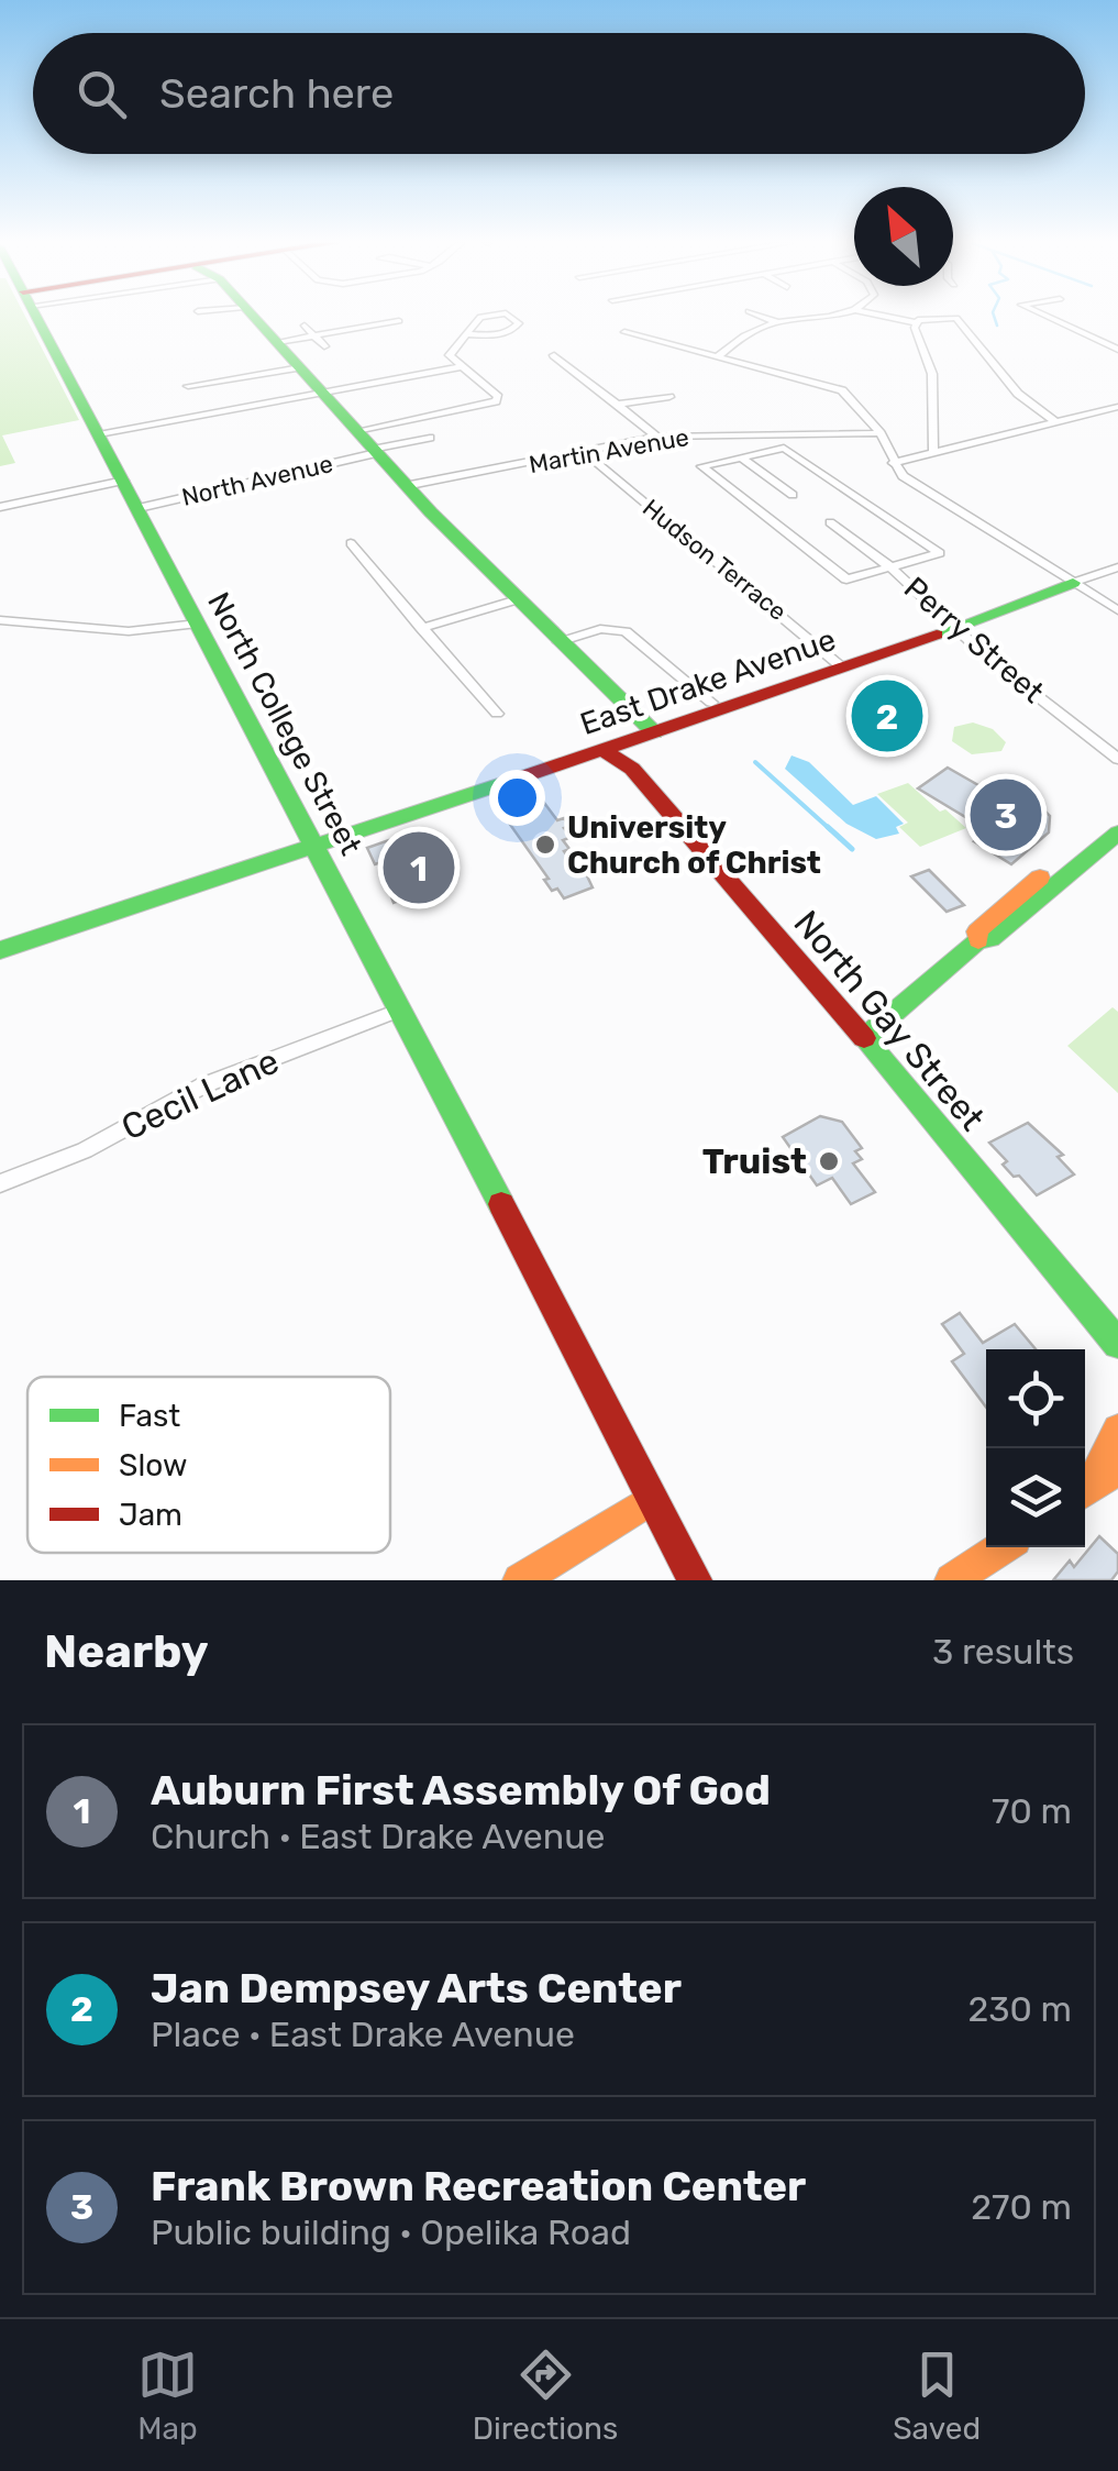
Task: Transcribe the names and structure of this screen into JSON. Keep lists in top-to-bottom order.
{
  "streets": {
    "street": [
      "Martin Avenue",
      "North Avenue",
      "Hudson Terrace",
      "Perry Street",
      "East Drake Avenue",
      "North College Street",
      "North Gay Street",
      "Cecil Lane"
    ]
  },
  "crossings": [
    ["Martin Avenue", "Hudson Terrace"],
    ["North Avenue", "North College Street"],
    ["Hudson Terrace", "East Drake Avenue"],
    ["Perry Street", "East Drake Avenue"],
    ["East Drake Avenue", "North College Street"],
    ["East Drake Avenue", "North Gay Street"],
    ["North College Street", "Cecil Lane"]
  ],
  "places": ["University Church of Christ", "Truist"],
  "legend": ["Fast", "Slow", "Jam"],
  "north": "top left",
  "page": {
    "search": "Search here",
    "pins": ["2", "3", "1"],
    "heading": ["Nearby", "3 results"],
    "list": [
      {
        "mark": "1",
        "name": "Auburn First Assembly Of God",
        "note": "Church · East Drake Avenue",
        "value": "70 m"
      },
      {
        "mark": "2",
        "name": "Jan Dempsey Arts Center",
        "note": "Place · East Drake Avenue",
        "value": "230 m"
      },
      {
        "mark": "3",
        "name": "Frank Brown Recreation Center",
        "note": "Public building · Opelika Road",
        "value": "270 m"
      }
    ],
    "nav": ["Map", "Directions", "Saved"]
  }
}
